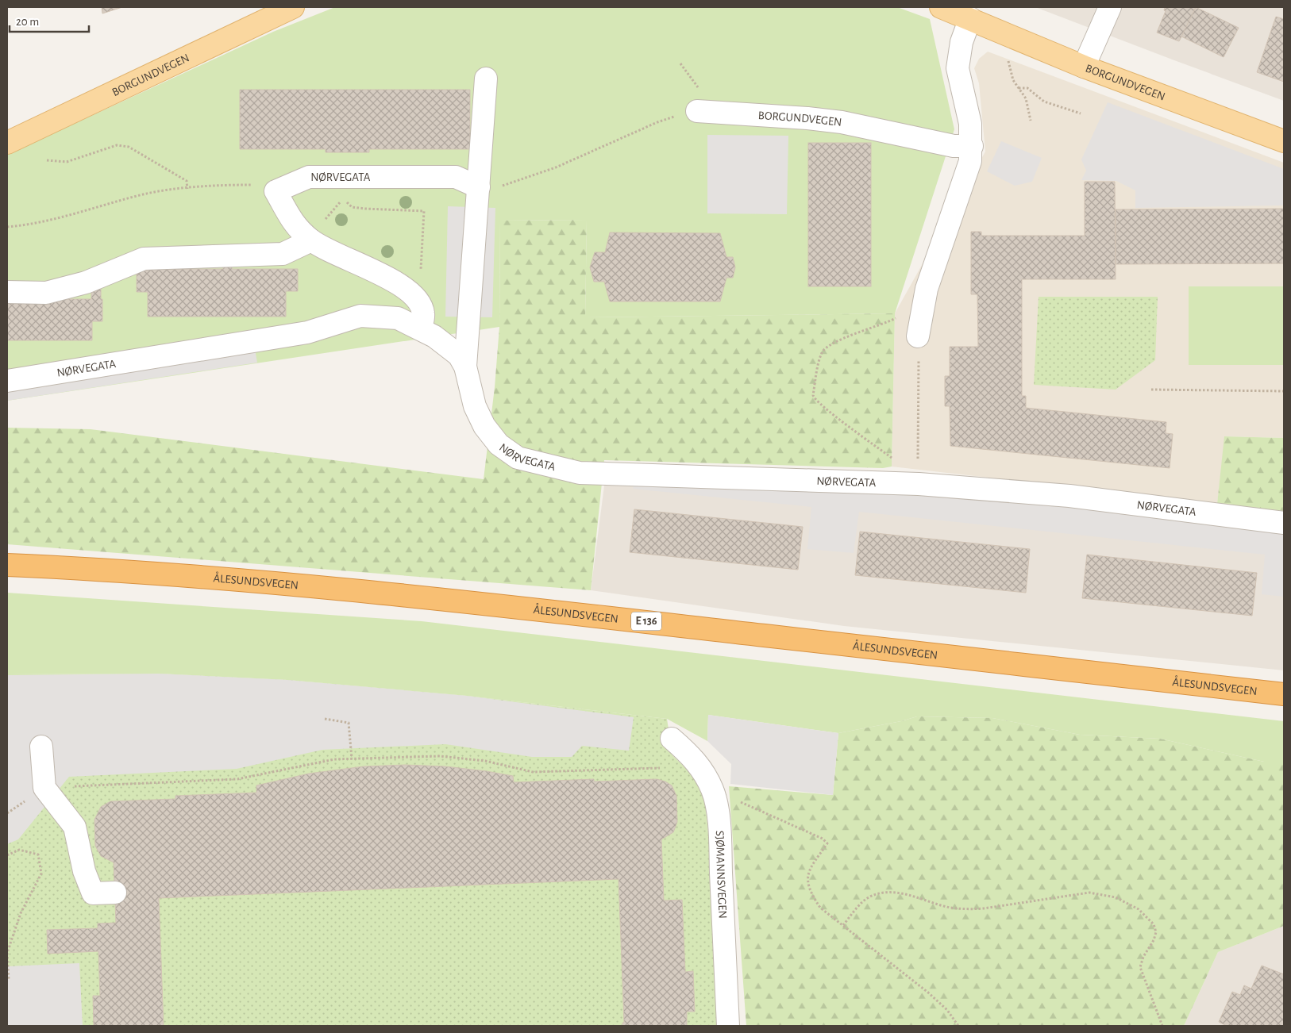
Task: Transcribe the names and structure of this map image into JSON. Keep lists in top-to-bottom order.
{
  "streets": {
    "highway": ["ÅLESUNDSVEGEN", "E 136"],
    "main road": ["BORGUNDVEGEN"],
    "street": ["NØRVEGATA", "SJØMANNSVEGEN"]
  },
  "scale_bar": "20 m"
}
